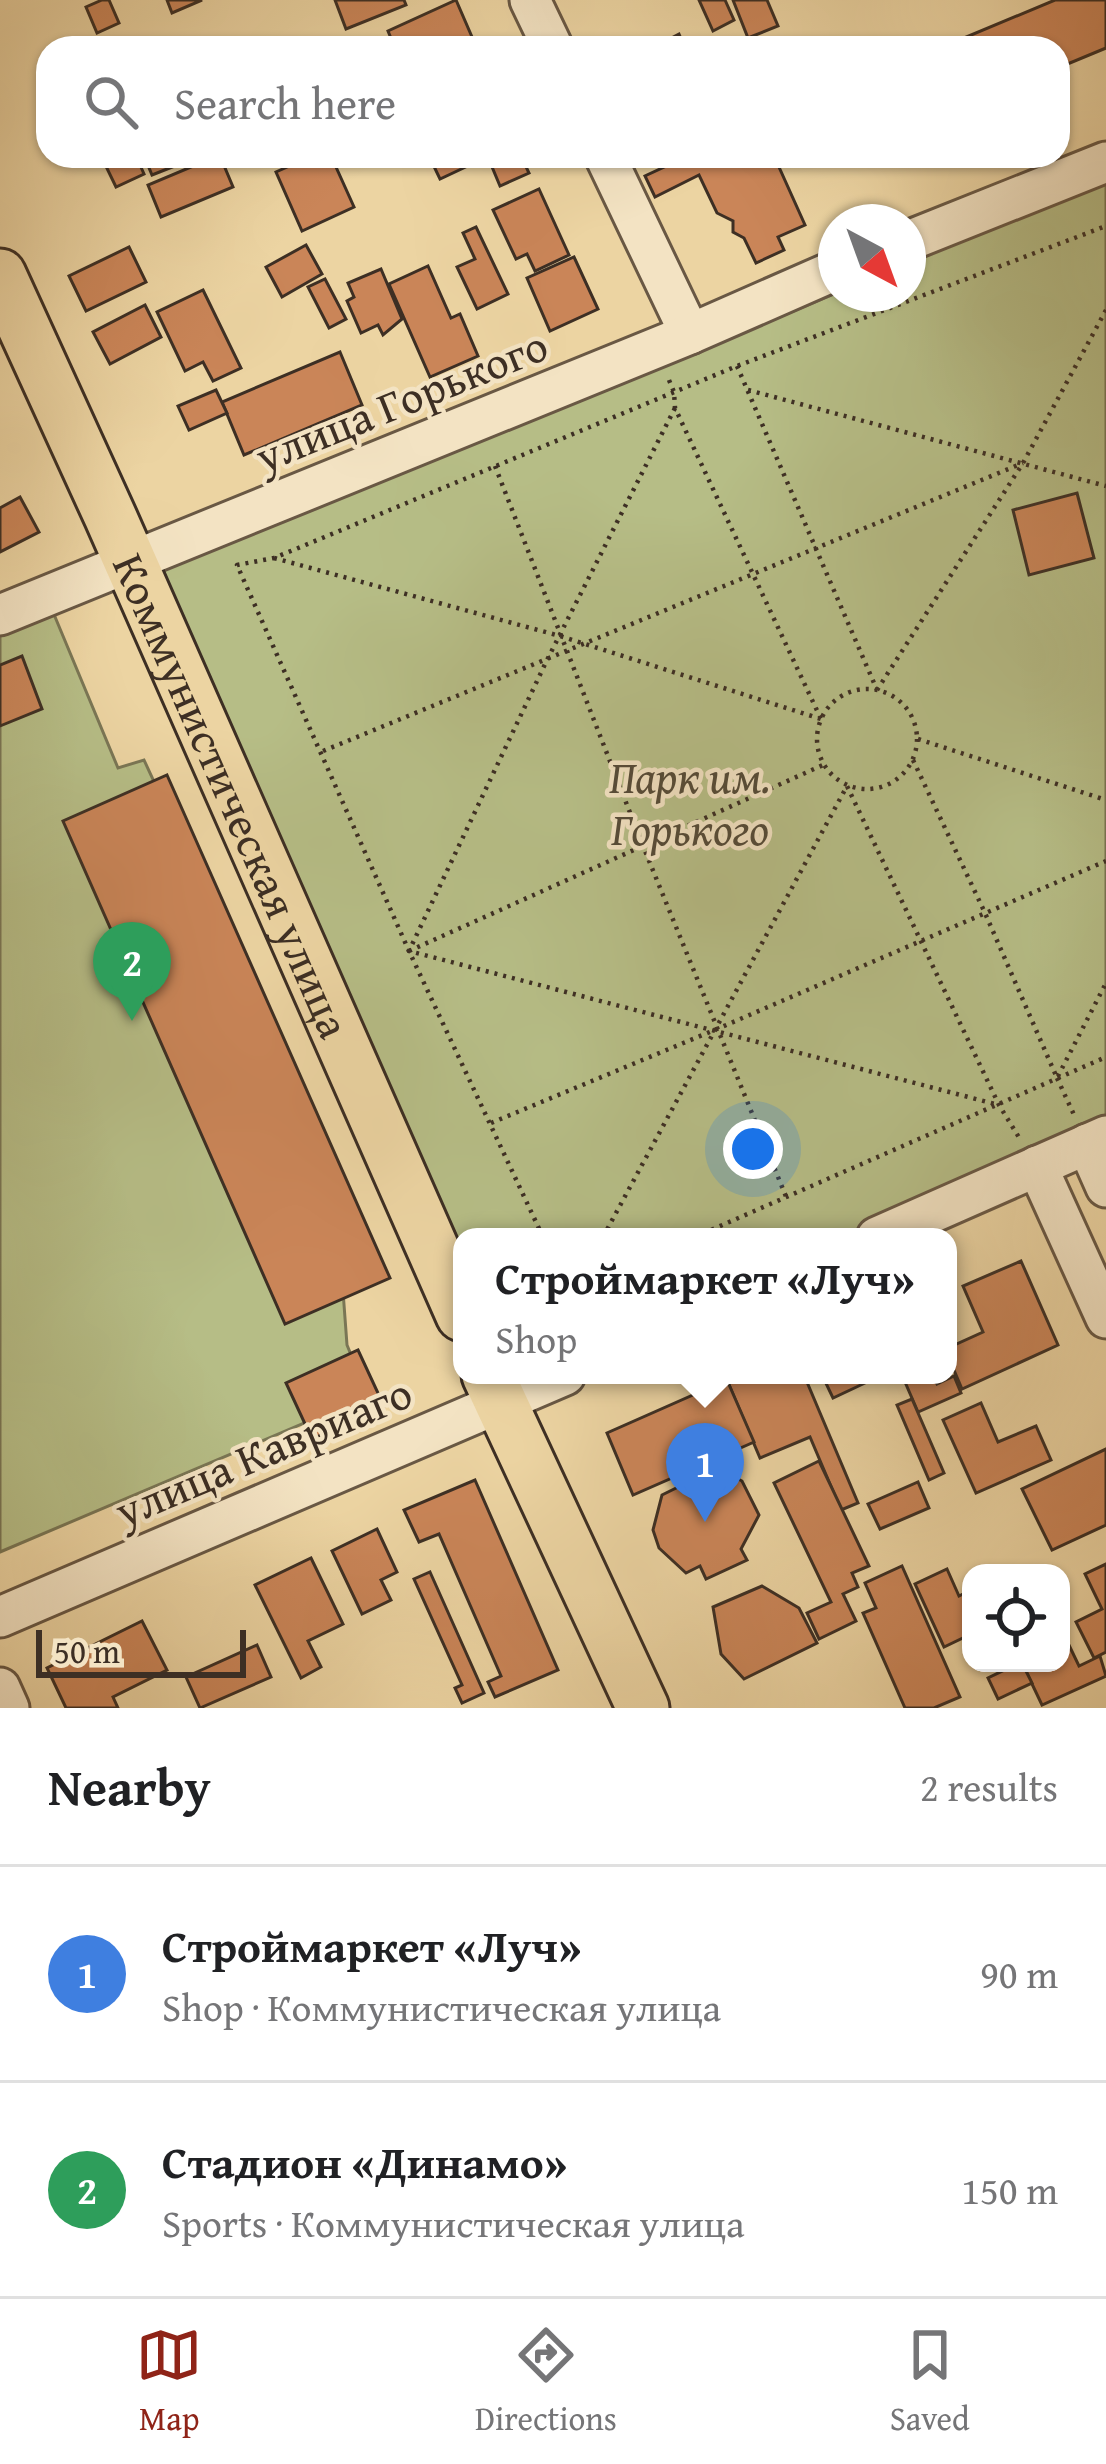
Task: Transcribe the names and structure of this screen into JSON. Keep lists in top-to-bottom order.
{
  "streets": {
    "main road": ["Коммунистическая улица"],
    "street": ["улица Горького", "улица Кавриаго"]
  },
  "crossings": [
    ["улица Горького", "Коммунистическая улица"]
  ],
  "parks": ["Парк им. Горького"],
  "scale_bar": "50 m",
  "north": "bottom right",
  "page": {
    "search": "Search here",
    "pins": ["2", "1"],
    "popup": ["Строймаркет «Луч»", "Shop"],
    "scale": "50 m",
    "heading": ["Nearby", "2 results"],
    "list": [
      {
        "mark": "1",
        "name": "Строймаркет «Луч»",
        "note": "Shop · Коммунистическая улица",
        "value": "90 m"
      },
      {
        "mark": "2",
        "name": "Стадион «Динамо»",
        "note": "Sports · Коммунистическая улица",
        "value": "150 m"
      }
    ],
    "nav": ["Map", "Directions", "Saved"]
  }
}
